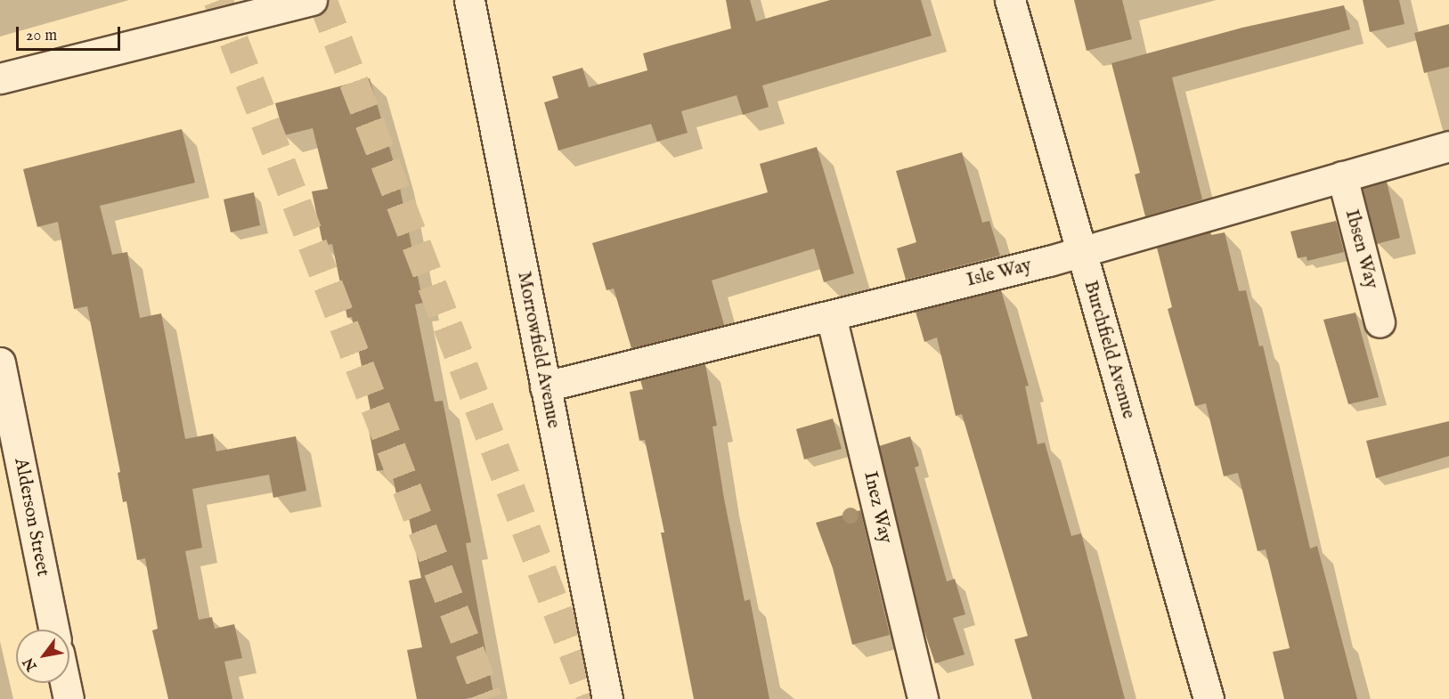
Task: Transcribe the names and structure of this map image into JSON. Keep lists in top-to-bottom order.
{
  "streets": {
    "street": [
      "Ibsen Way",
      "Isle Way",
      "Morrowfield Avenue",
      "Burchfield Avenue",
      "Inez Way",
      "Alderson Street"
    ]
  },
  "crossings": [
    ["Ibsen Way", "Isle Way"],
    ["Isle Way", "Morrowfield Avenue"],
    ["Isle Way", "Burchfield Avenue"],
    ["Isle Way", "Inez Way"]
  ],
  "scale_bar": "20 m",
  "north": "bottom left"
}
